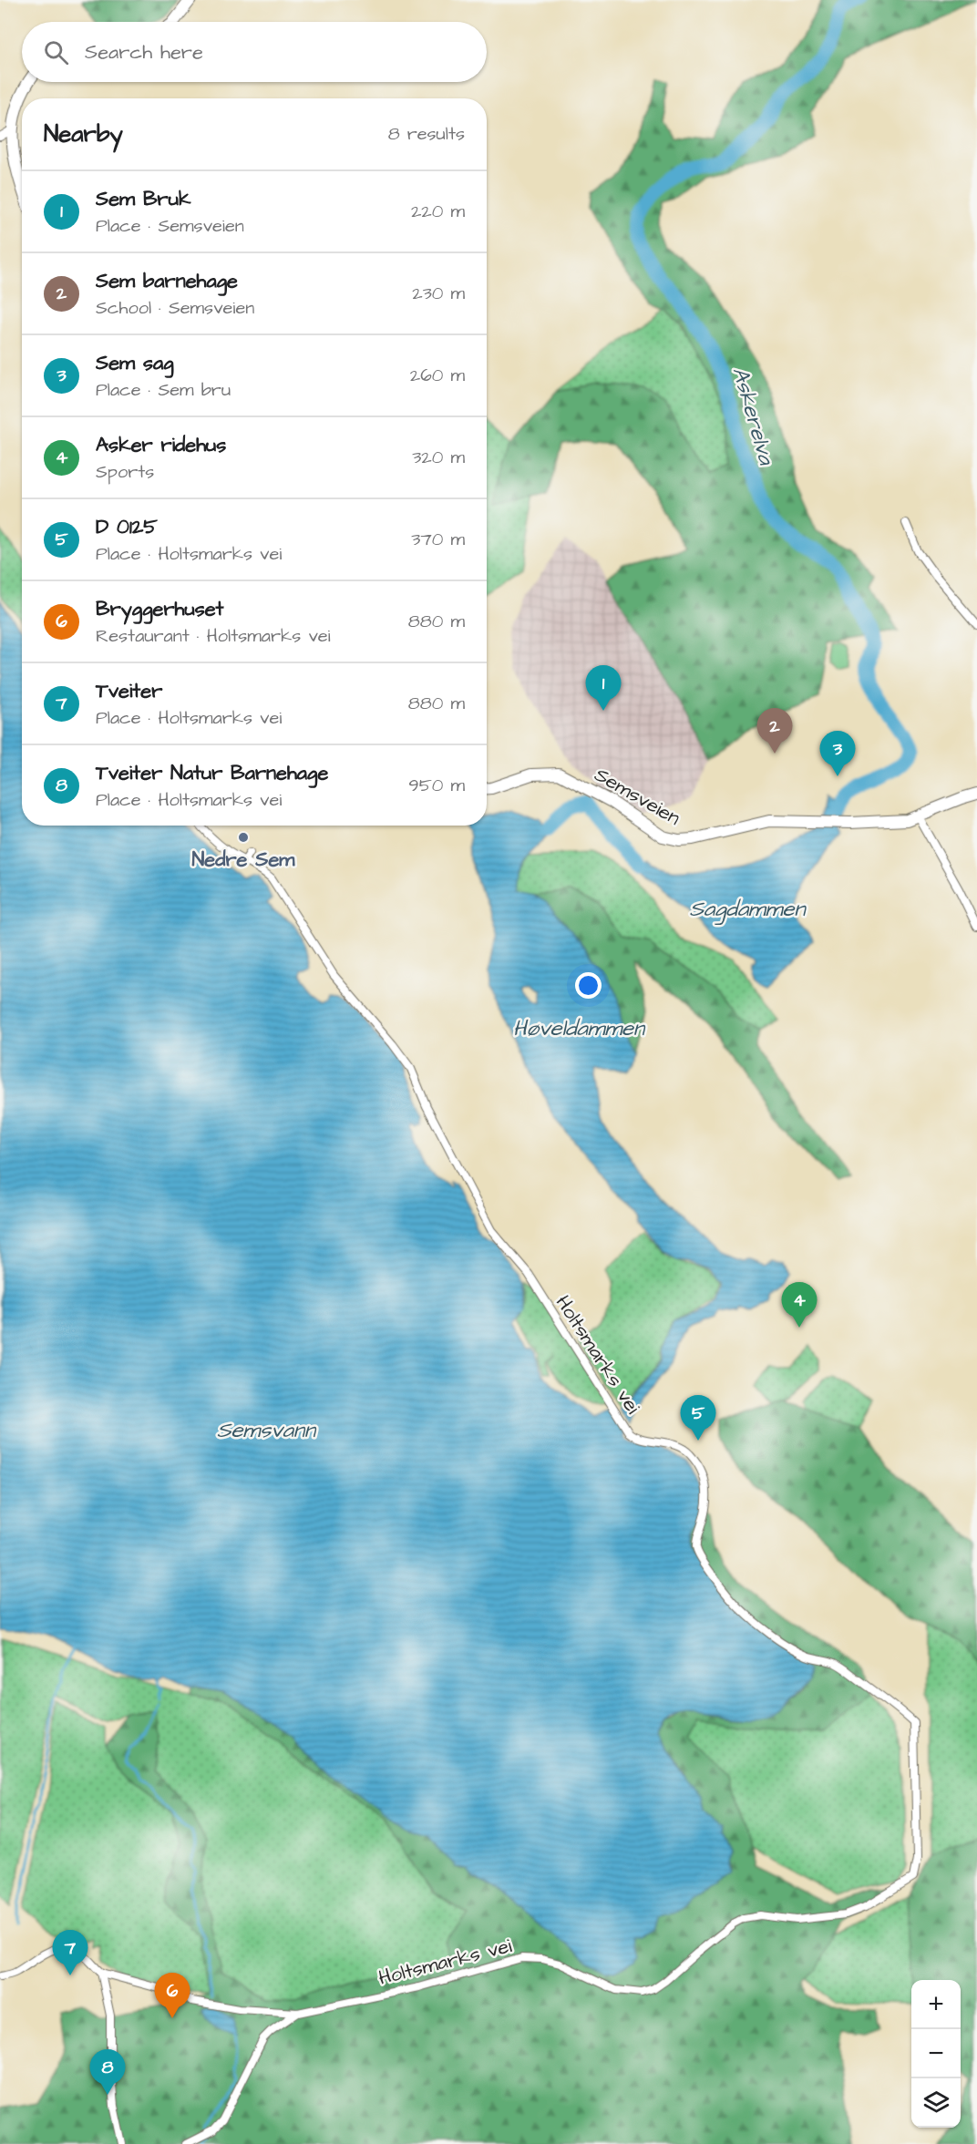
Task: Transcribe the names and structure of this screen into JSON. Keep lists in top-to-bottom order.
{
  "streets": {
    "main road": ["Semsveien"],
    "street": ["Holtsmarks vei"]
  },
  "water": [
    "Askerelva",
    "Sagdammen",
    "Høveldammen",
    "Semsvann"
  ],
  "places": ["Nedre Sem"],
  "page": {
    "search": "Search here",
    "heading": ["Nearby", "8 results"],
    "list": [
      {
        "mark": "1",
        "name": "Sem Bruk",
        "note": "Place · Semsveien",
        "value": "220 m"
      },
      {
        "mark": "2",
        "name": "Sem barnehage",
        "note": "School · Semsveien",
        "value": "230 m"
      },
      {
        "mark": "3",
        "name": "Sem sag",
        "note": "Place · Sem bru",
        "value": "260 m"
      },
      {
        "mark": "4",
        "name": "Asker ridehus",
        "note": "Sports",
        "value": "320 m"
      },
      {
        "mark": "5",
        "name": "D 0125",
        "note": "Place · Holtsmarks vei",
        "value": "370 m"
      },
      {
        "mark": "6",
        "name": "Bryggerhuset",
        "note": "Restaurant · Holtsmarks vei",
        "value": "880 m"
      },
      {
        "mark": "7",
        "name": "Tveiter",
        "note": "Place · Holtsmarks vei",
        "value": "880 m"
      },
      {
        "mark": "8",
        "name": "Tveiter Natur Barnehage",
        "note": "Place · Holtsmarks vei",
        "value": "950 m"
      }
    ],
    "pins": [
      "1",
      "2",
      "3",
      "4",
      "5",
      "7",
      "6",
      "8"
    ],
    "map_buttons": ["+", "−"]
  }
}
